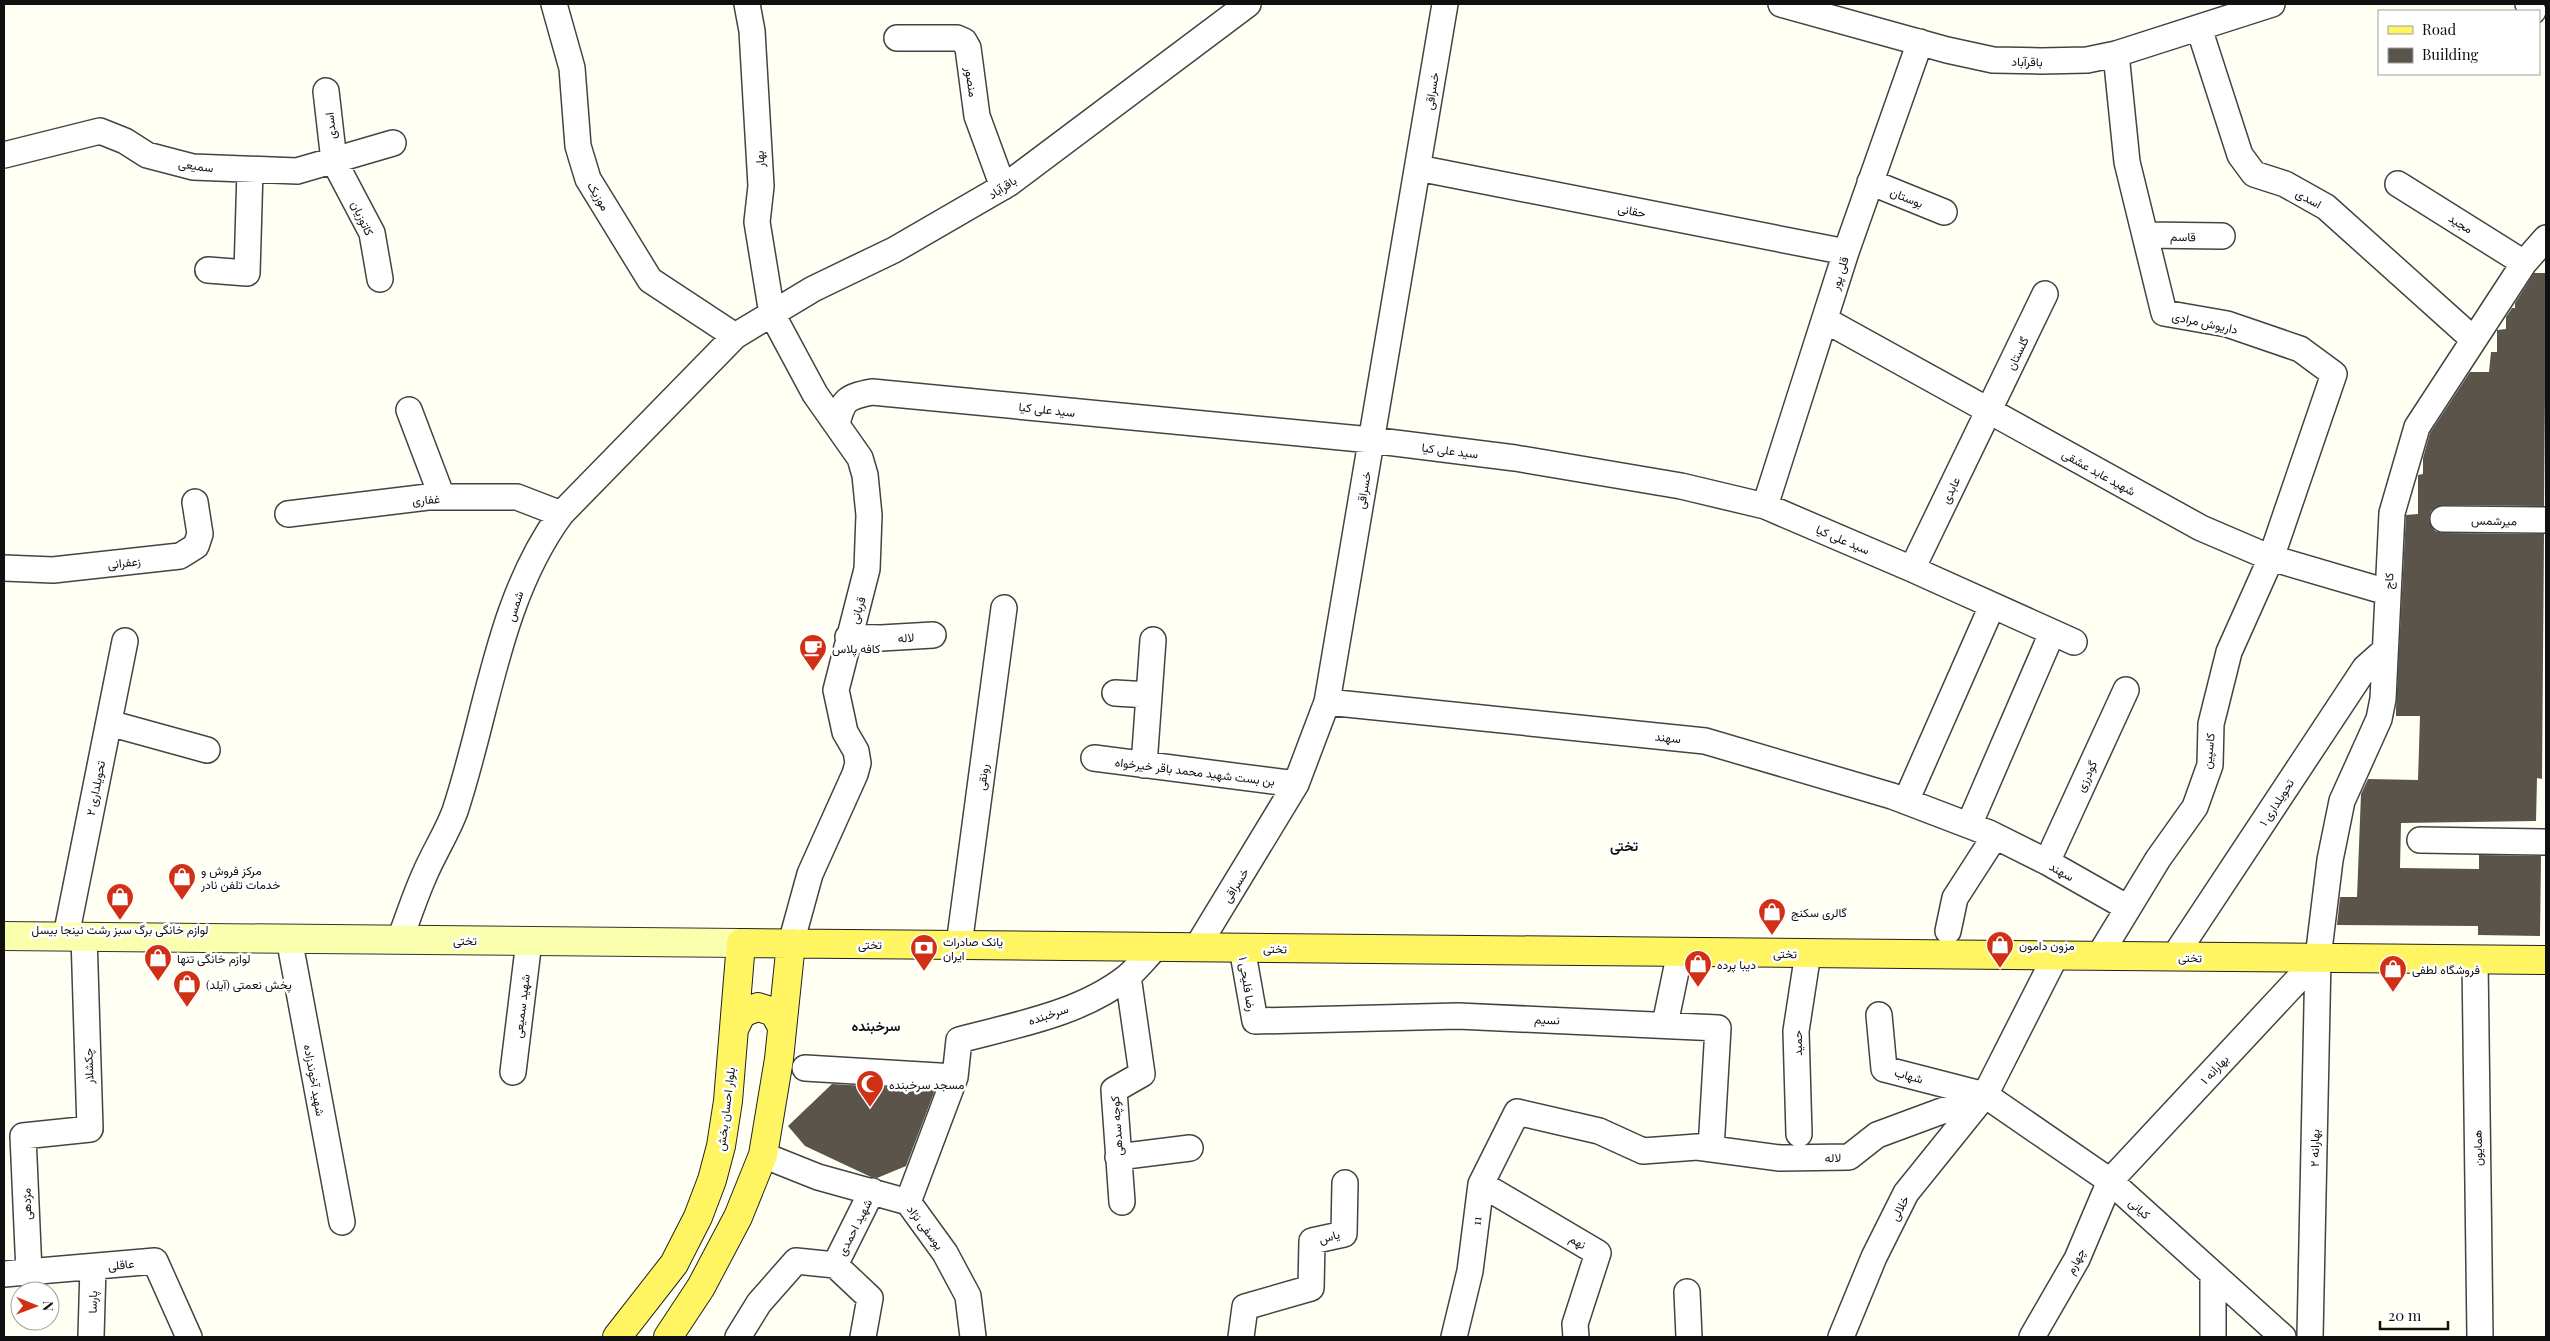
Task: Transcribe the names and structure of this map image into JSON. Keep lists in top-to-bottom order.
{
  "streets": {
    "main road": ["تختی", "بلوار احسان بخش"],
    "street": [
      "باقرآباد",
      "منصور",
      "خسراقی",
      "اسدی",
      "بهار",
      "سمیعی",
      "موزیک",
      "بوستان",
      "حقانی",
      "کاتوزیان",
      "مجید",
      "قاسم",
      "قلی پور",
      "داریوش مرادی",
      "گلستان",
      "سید علی کیا",
      "شهید عابد عشقی",
      "عابدی",
      "غفاری",
      "میرشمس",
      "زعفرانی",
      "کاج",
      "شمس",
      "قربانی",
      "لاله",
      "سهند",
      "کاسپین",
      "بن بست شهید محمد باقر خیرخواه",
      "گودرزی",
      "رونقی",
      "تحویلداری ۲",
      "تحویلداری ۱",
      "رضا فلیحی ۱",
      "شهید سمیعی",
      "سرخبنده",
      "نسیم",
      "حمید",
      "چکشلار",
      "بهارانه ۱",
      "شهاب",
      "شهید آخوندزاده",
      "کوچه سدهی",
      "بهارانه ۲",
      "همایون",
      "مژدهی",
      "خلالی",
      "کیانی",
      "11",
      "شهید احمدی",
      "یوسفی نژاد",
      "یاس",
      "نهم",
      "چهارم",
      "عاقلی",
      "پارسا"
    ]
  },
  "crossings": [
    ["باقرآباد", "منصور"],
    ["باقرآباد", "اسدی"],
    ["باقرآباد", "بهار"],
    ["باقرآباد", "موزیک"],
    ["باقرآباد", "قلی پور"],
    ["باقرآباد", "داریوش مرادی"],
    ["باقرآباد", "شمس"],
    ["باقرآباد", "قربانی"],
    ["خسراقی", "حقانی"],
    ["خسراقی", "سید علی کیا"],
    ["خسراقی", "سهند"],
    ["خسراقی", "بن بست شهید محمد باقر خیرخواه"],
    ["خسراقی", "تختی"],
    ["اسدی", "سمیعی"],
    ["اسدی", "کاتوزیان"],
    ["اسدی", "کاج"],
    ["بهار", "قربانی"],
    ["سمیعی", "کاتوزیان"],
    ["موزیک", "شمس"],
    ["بوستان", "قلی پور"],
    ["حقانی", "قلی پور"],
    ["مجید", "کاج"],
    ["قاسم", "داریوش مرادی"],
    ["قلی پور", "سید علی کیا"],
    ["قلی پور", "شهید عابد عشقی"],
    ["داریوش مرادی", "شهید عابد عشقی"],
    ["داریوش مرادی", "کاسپین"],
    ["گلستان", "شهید عابد عشقی"],
    ["گلستان", "عابدی"],
    ["سید علی کیا", "عابدی"],
    ["سید علی کیا", "قربانی"],
    ["سید علی کیا", "سهند"],
    ["شهید عابد عشقی", "عابدی"],
    ["شهید عابد عشقی", "کاج"],
    ["شهید عابد عشقی", "کاسپین"],
    ["غفاری", "شمس"],
    ["کاج", "تحویلداری ۱"],
    ["کاج", "تختی"],
    ["کاج", "بهارانه ۱"],
    ["کاج", "بهارانه ۲"],
    ["شمس", "تختی"],
    ["قربانی", "لاله"],
    ["قربانی", "تختی"],
    ["لاله", "نسیم"],
    ["لاله", "شهاب"],
    ["لاله", "خلالی"],
    ["لاله", "کیانی"],
    ["لاله", "11"],
    ["سهند", "کاسپین"],
    ["سهند", "گودرزی"],
    ["کاسپین", "تختی"],
    ["رونقی", "تختی"],
    ["تحویلداری ۲", "تختی"],
    ["تحویلداری ۲", "چکشلار"],
    ["تحویلداری ۱", "تختی"],
    ["تختی", "رضا فلیحی ۱"],
    ["تختی", "شهید سمیعی"],
    ["تختی", "سرخبنده"],
    ["تختی", "حمید"],
    ["تختی", "چکشلار"],
    ["تختی", "بهارانه ۱"],
    ["تختی", "شهید آخوندزاده"],
    ["تختی", "بلوار احسان بخش"],
    ["تختی", "بهارانه ۲"],
    ["تختی", "همایون"],
    ["رضا فلیحی ۱", "نسیم"],
    ["سرخبنده", "کوچه سدهی"],
    ["سرخبنده", "یوسفی نژاد"],
    ["چکشلار", "مژدهی"],
    ["بهارانه ۱", "بهارانه ۲"],
    ["بهارانه ۱", "کیانی"],
    ["بهارانه ۱", "چهارم"],
    ["شهاب", "خلالی"],
    ["شهاب", "کیانی"],
    ["مژدهی", "عاقلی"],
    ["خلالی", "کیانی"],
    ["کیانی", "چهارم"],
    ["11", "نهم"],
    ["شهید احمدی", "یوسفی نژاد"],
    ["عاقلی", "پارسا"]
  ],
  "districts": ["تختی", "سرخبنده"],
  "places": {
    "cafe": ["کافه پلاس"],
    "shop": [
      "مرکز فروش و خدمات تلفن نادر",
      "لوازم خانگی برگ سبز رشت نینجا بیسل",
      "گالری سکنج",
      "مزون دامون",
      "لوازم خانگی تنها",
      "دیبا پرده",
      "فروشگاه لطفی",
      "پخش نعمتی (آیلد)"
    ],
    "bank": ["یانک صادرات ایران"],
    "mosque": ["مسجد سرخبنده"]
  },
  "legend": ["Road", "Building"],
  "scale_bar": "20 m",
  "north": "right"
}
